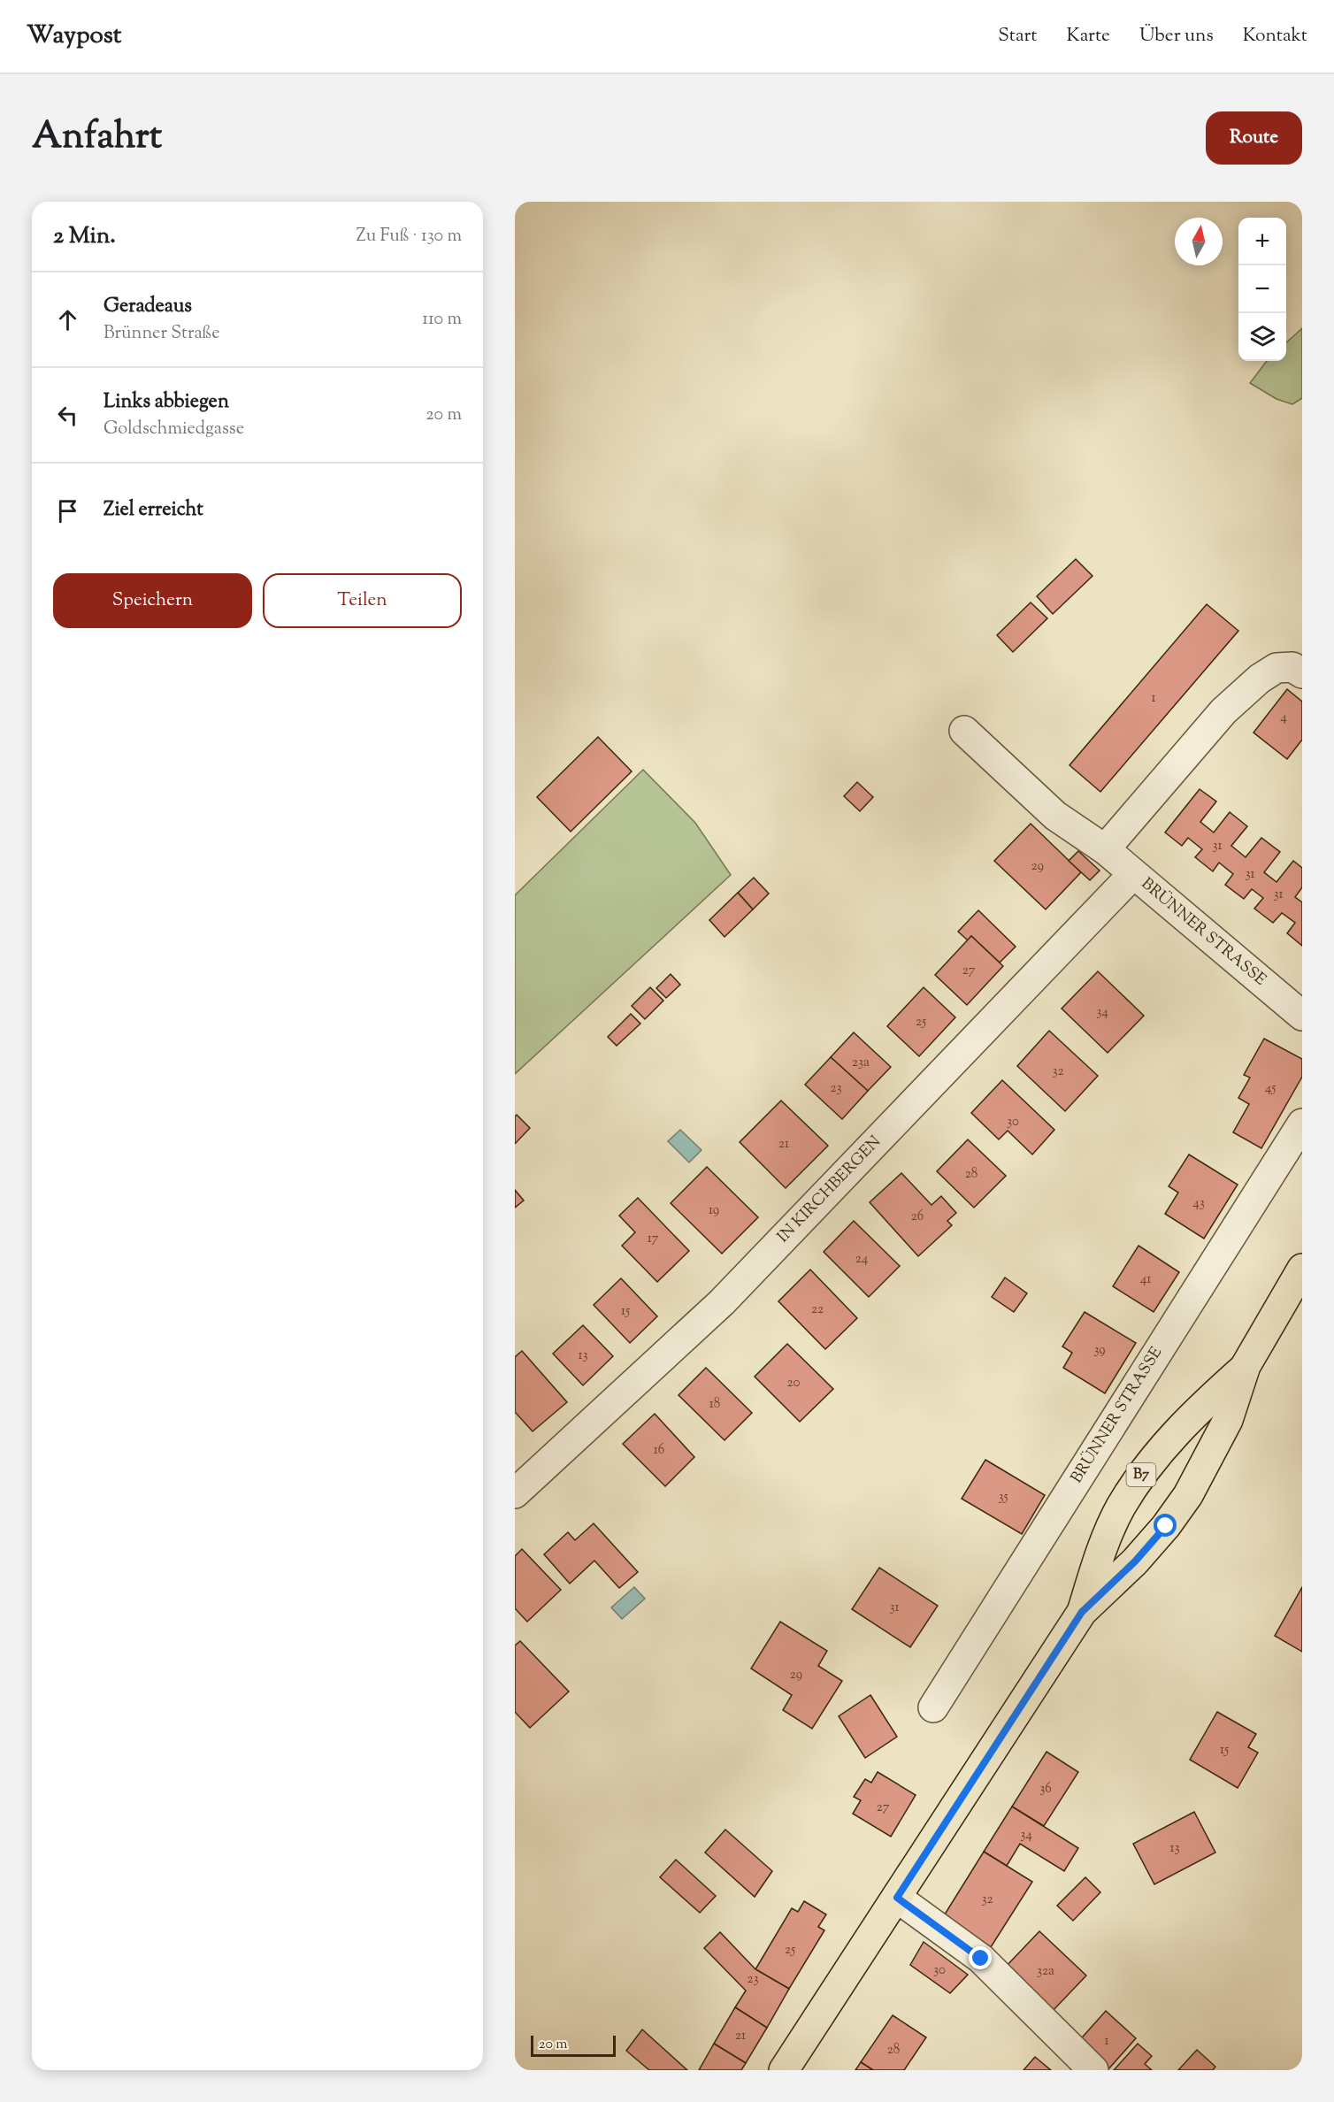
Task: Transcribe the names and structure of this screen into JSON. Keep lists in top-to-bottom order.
{
  "streets": {
    "main road": ["B7"],
    "street": ["BRÜNNER STRASSE", "IN KIRCHBERGEN"]
  },
  "crossings": [
    ["BRÜNNER STRASSE", "IN KIRCHBERGEN"]
  ],
  "house_numbers": [
    "1",
    "4",
    "31",
    "29",
    "31",
    "31",
    "27",
    "34",
    "25",
    "23a",
    "32",
    "23",
    "45",
    "30",
    "21",
    "28",
    "43",
    "19",
    "26",
    "17",
    "24",
    "41",
    "22",
    "15",
    "39",
    "13",
    "20",
    "18",
    "16",
    "35",
    "31",
    "29",
    "15",
    "36",
    "27",
    "34",
    "13",
    "32",
    "25",
    "30",
    "32a",
    "23",
    "21",
    "1",
    "28"
  ],
  "scale_bar": "20 m",
  "north": "top",
  "page": {
    "header": "Waypost",
    "nav": [
      "Start",
      "Karte",
      "Über uns",
      "Kontakt"
    ],
    "title": "Anfahrt",
    "buttons": [
      "Route",
      ["Speichern", "Teilen"]
    ],
    "heading": ["2 Min.", "Zu Fuß · 130 m"],
    "map_buttons": ["+", "−"],
    "list": [
      ["Geradeaus", "Brünner Straße", "110 m"],
      ["Links abbiegen", "Goldschmiedgasse", "20 m"],
      "Ziel erreicht"
    ],
    "scale": "20 m"
  }
}
